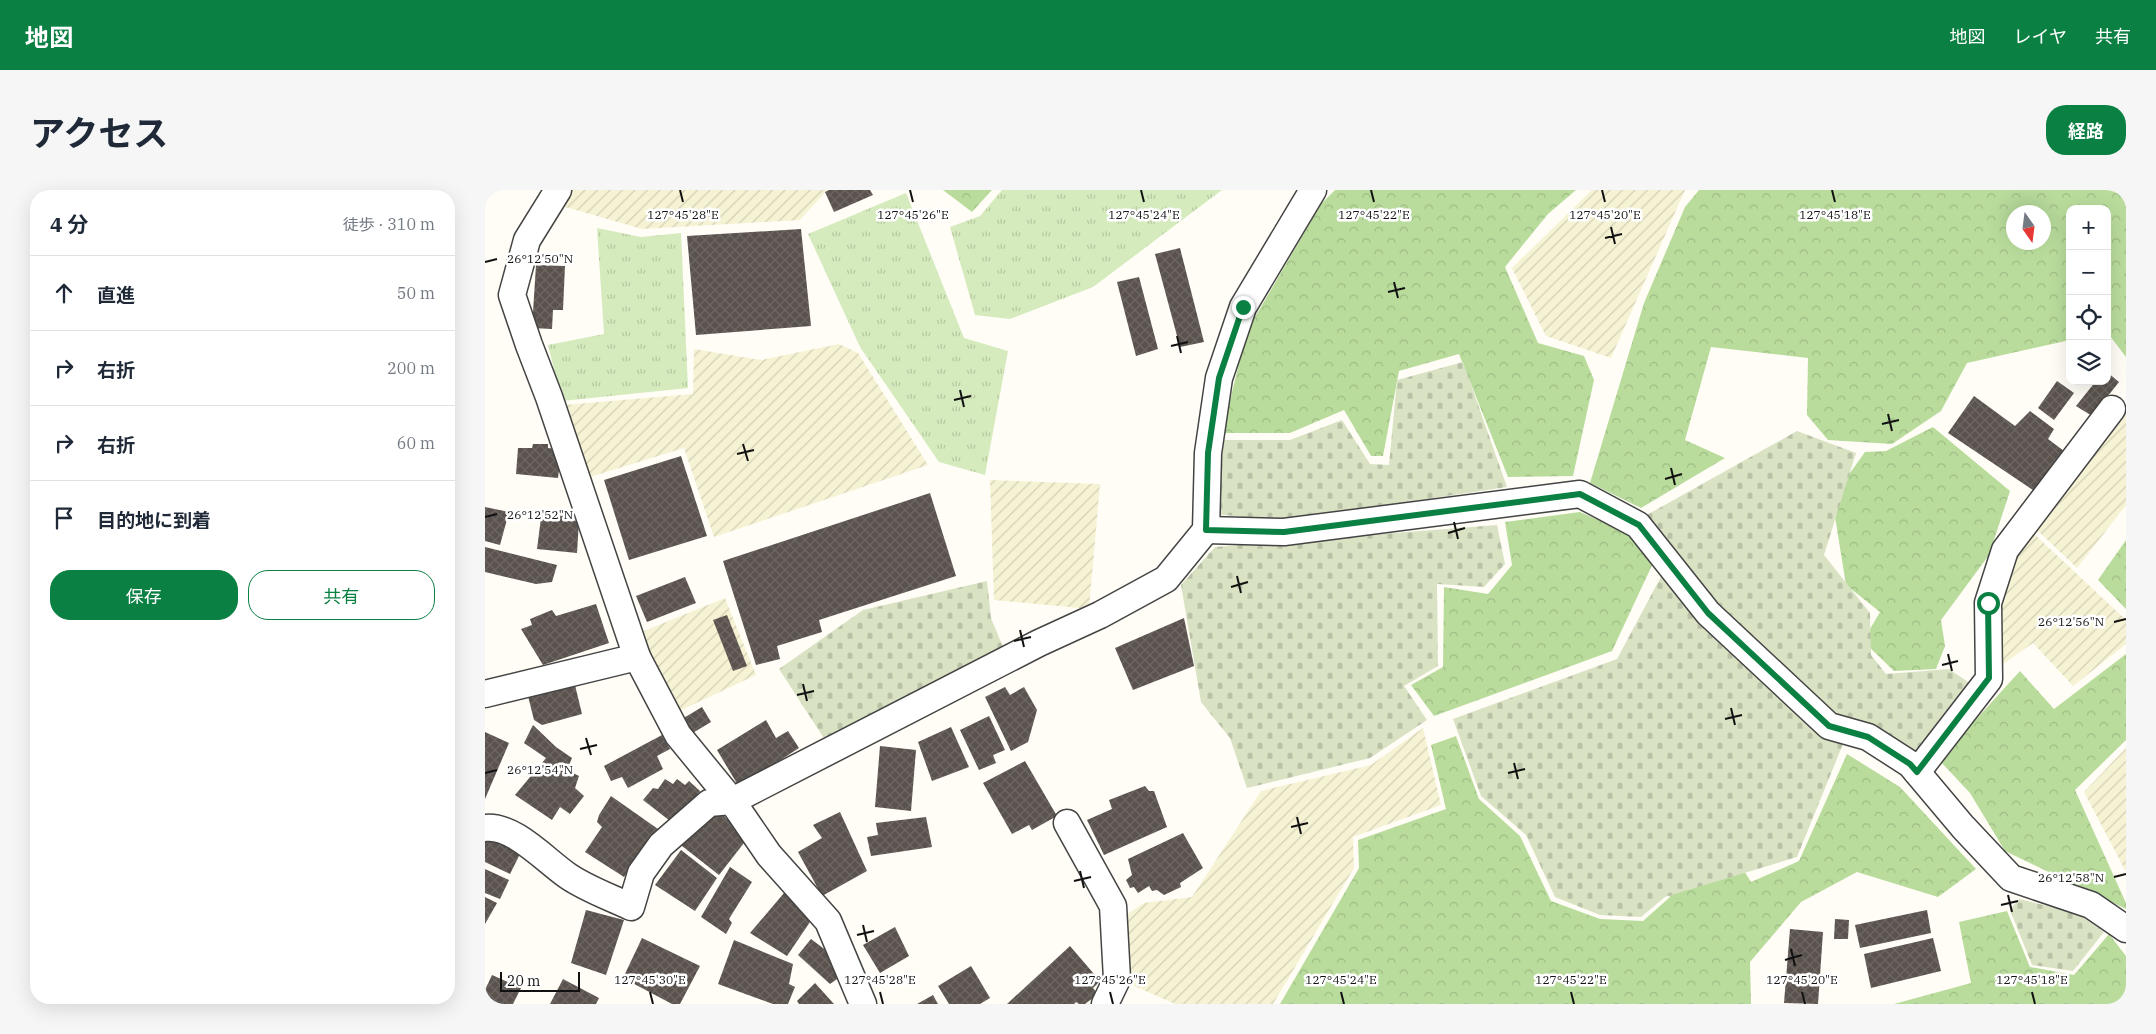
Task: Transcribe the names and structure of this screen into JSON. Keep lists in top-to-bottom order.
{
  "scale_bar": "20 m",
  "north": "bottom",
  "page": {
    "header": "地図",
    "nav": ["地図", "レイヤ", "共有"],
    "title": "アクセス",
    "buttons": [
      "経路",
      ["保存", "共有"]
    ],
    "heading": ["4 分", "徒歩 · 310 m"],
    "map_buttons": ["+", "−"],
    "list": [
      ["直進", "50 m"],
      ["右折", "200 m"],
      ["右折", "60 m"],
      "目的地に到着"
    ],
    "scale": "20 m"
  },
  "coordinates": [
    "127°45'28\"E",
    "127°45'26\"E",
    "127°45'24\"E",
    "127°45'22\"E",
    "127°45'20\"E",
    "127°45'18\"E",
    "26°12'50\"N",
    "26°12'52\"N",
    "26°12'56\"N",
    "26°12'54\"N",
    "26°12'58\"N",
    "127°45'30\"E"
  ]
}
